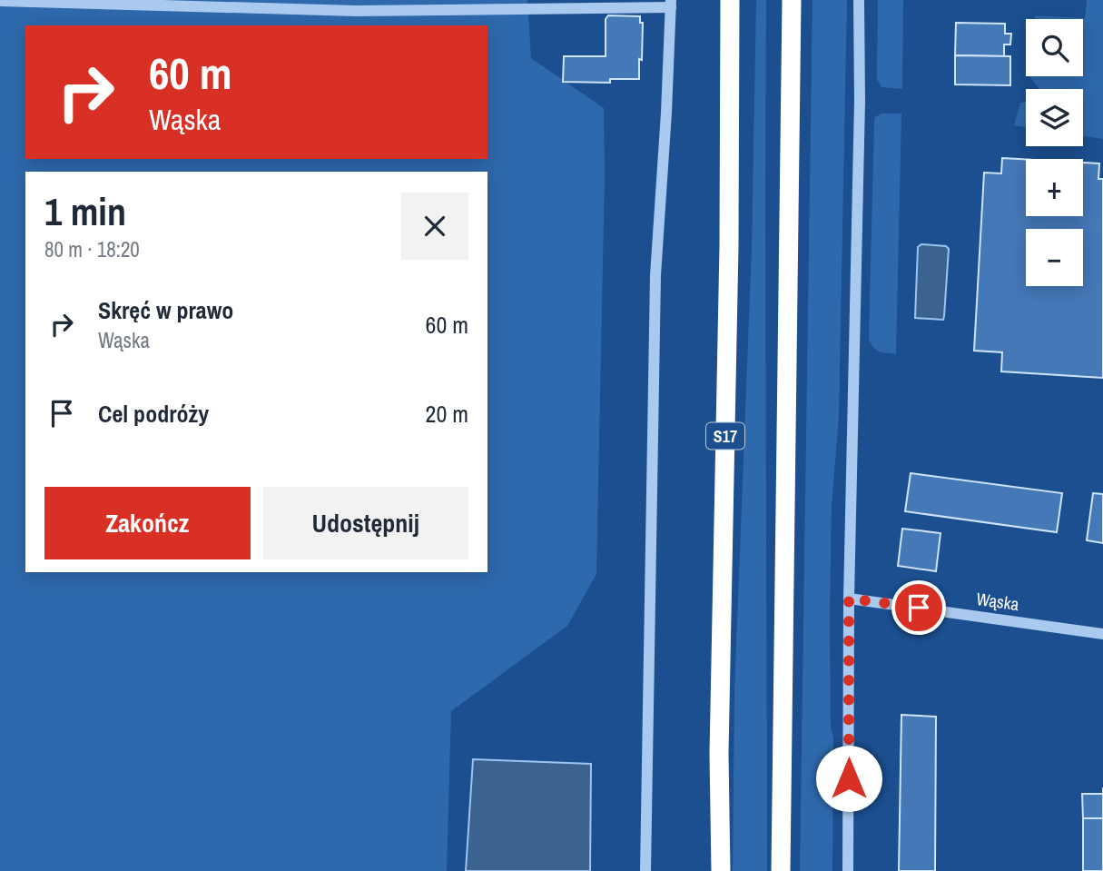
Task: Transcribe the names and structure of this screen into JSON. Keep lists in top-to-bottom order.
{
  "streets": {
    "highway": ["S17"],
    "street": ["Wąska"]
  },
  "page": {
    "map_buttons": ["+", "−"],
    "turn": ["60 m", "Wąska"],
    "heading": ["1 min", "80 m · 18:20"],
    "list": [
      {
        "name": "Skręć w prawo",
        "note": "Wąska",
        "value": "60 m"
      },
      {
        "name": "Cel podróży",
        "value": "20 m"
      }
    ],
    "buttons": ["Zakończ", "Udostępnij"]
  }
}
